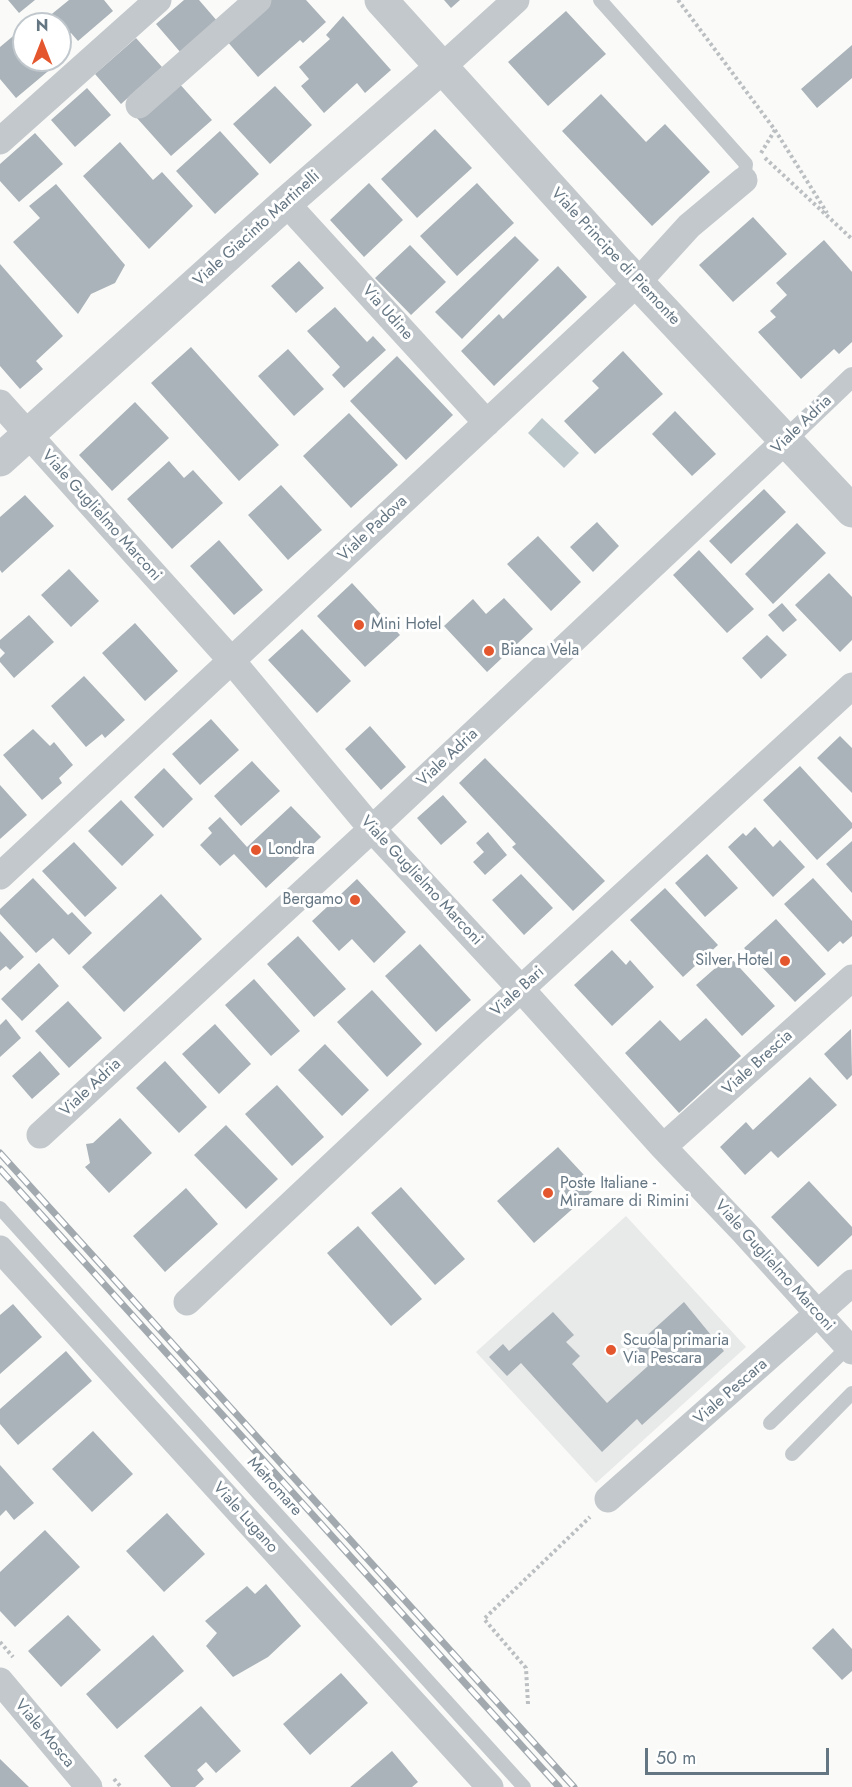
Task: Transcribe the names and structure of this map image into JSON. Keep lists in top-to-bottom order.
{
  "streets": {
    "street": [
      "Viale Giacinto Martinelli",
      "Viale Principe di Piemonte",
      "Via Udine",
      "Viale Adria",
      "Viale Guglielmo Marconi",
      "Viale Padova",
      "Viale Bari",
      "Viale Brescia",
      "Viale Pescara",
      "Viale Lugano",
      "Viale Mosca"
    ],
    "lane": ["Metromare"]
  },
  "crossings": [
    ["Viale Giacinto Martinelli", "Viale Principe di Piemonte"],
    ["Viale Giacinto Martinelli", "Via Udine"],
    ["Viale Giacinto Martinelli", "Viale Guglielmo Marconi"],
    ["Viale Principe di Piemonte", "Viale Adria"],
    ["Viale Principe di Piemonte", "Viale Padova"],
    ["Via Udine", "Viale Padova"],
    ["Viale Adria", "Viale Guglielmo Marconi"],
    ["Viale Guglielmo Marconi", "Viale Padova"],
    ["Viale Guglielmo Marconi", "Viale Bari"],
    ["Viale Guglielmo Marconi", "Viale Brescia"],
    ["Viale Guglielmo Marconi", "Viale Pescara"]
  ],
  "places": [
    "Mini Hotel",
    "Bianca Vela",
    "Londra",
    "Bergamo",
    "Silver Hotel",
    "Poste Italiane - Miramare di Rimini",
    "Scuola primaria Via Pescara"
  ],
  "scale_bar": "50 m",
  "north": "top"
}
